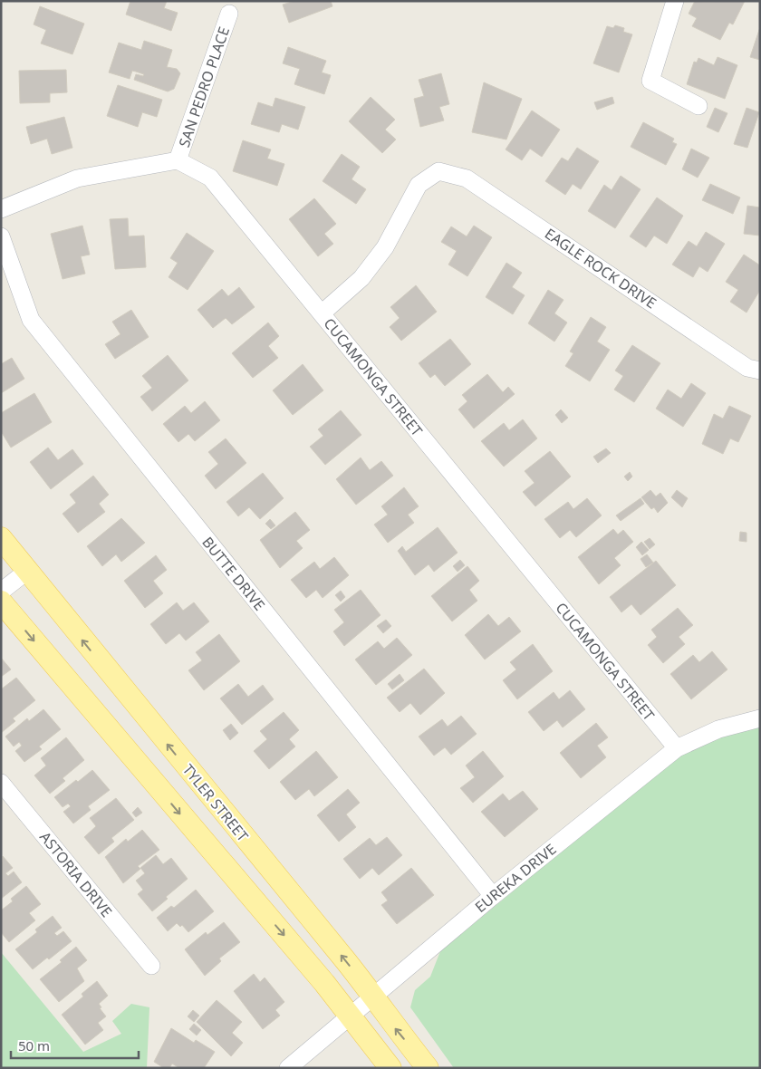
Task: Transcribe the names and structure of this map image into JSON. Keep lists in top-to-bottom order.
{
  "streets": {
    "main road": ["TYLER STREET"],
    "street": [
      "SAN PEDRO PLACE",
      "EAGLE ROCK DRIVE",
      "CUCAMONGA STREET",
      "BUTTE DRIVE",
      "ASTORIA DRIVE",
      "EUREKA DRIVE"
    ]
  },
  "crossings": [
    ["SAN PEDRO PLACE", "CUCAMONGA STREET"],
    ["EAGLE ROCK DRIVE", "CUCAMONGA STREET"],
    ["CUCAMONGA STREET", "EUREKA DRIVE"],
    ["BUTTE DRIVE", "EUREKA DRIVE"],
    ["TYLER STREET", "EUREKA DRIVE"]
  ],
  "scale_bar": "50 m"
}
